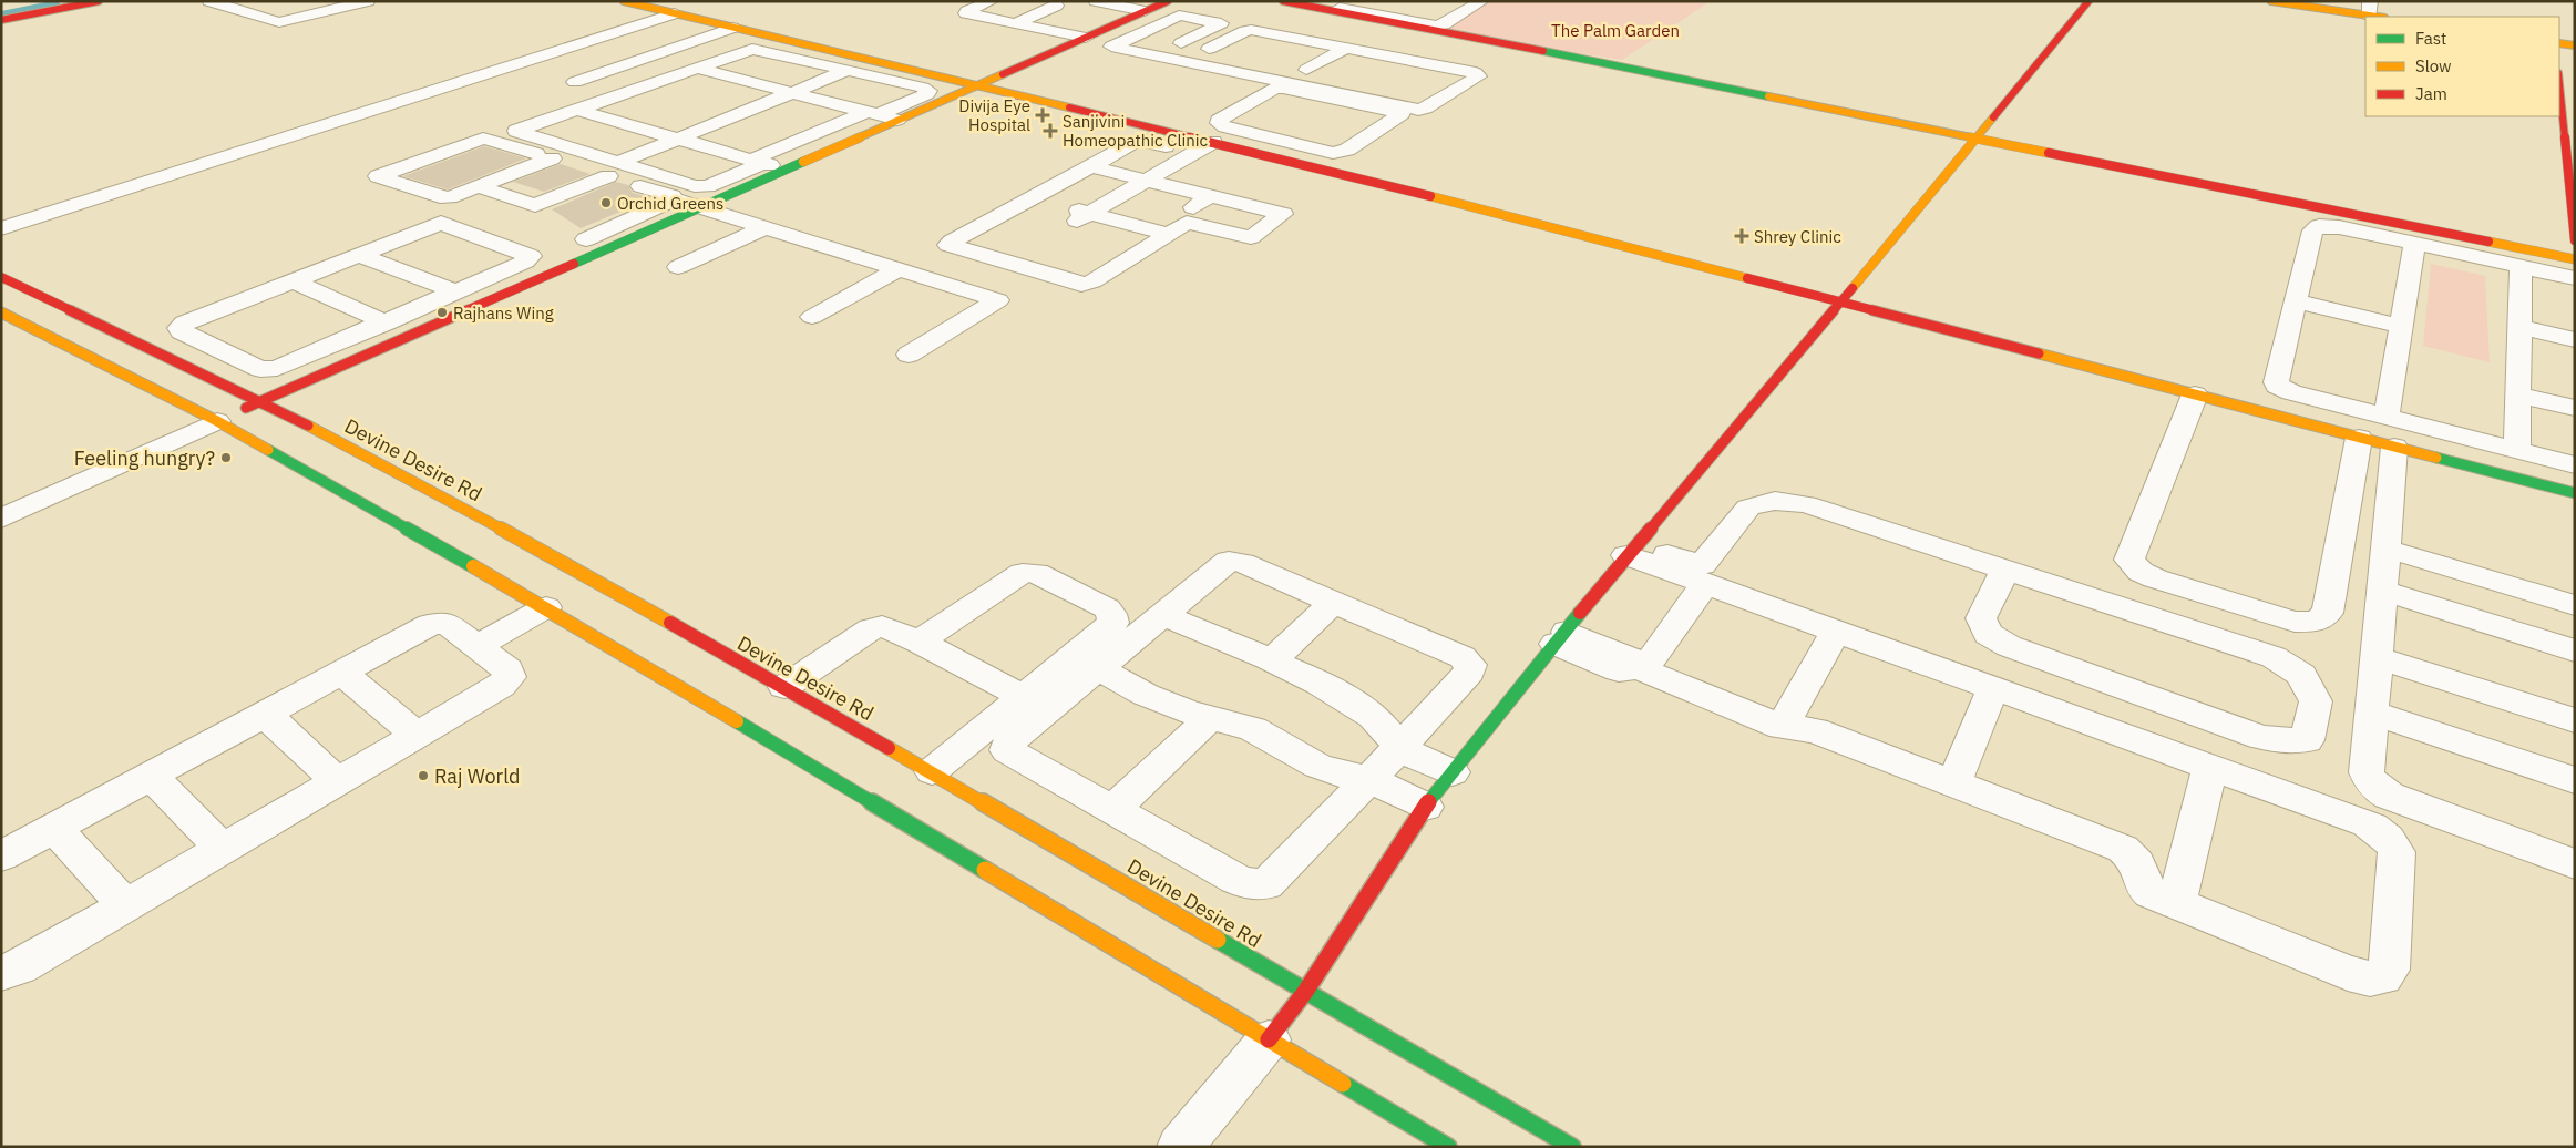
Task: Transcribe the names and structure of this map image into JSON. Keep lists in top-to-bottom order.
{
  "streets": {
    "street": ["Devine Desire Rd"]
  },
  "parks": ["The Palm Garden"],
  "places": {
    "health": ["Divija Eye Hospital", "Sanjivini Homeopathic Clinic", "Shrey Clinic"],
    "other": [
      "Orchid Greens",
      "Rajhans Wing",
      "Feeling hungry?",
      "Raj World"
    ]
  },
  "legend": ["Fast", "Slow", "Jam"]
}
